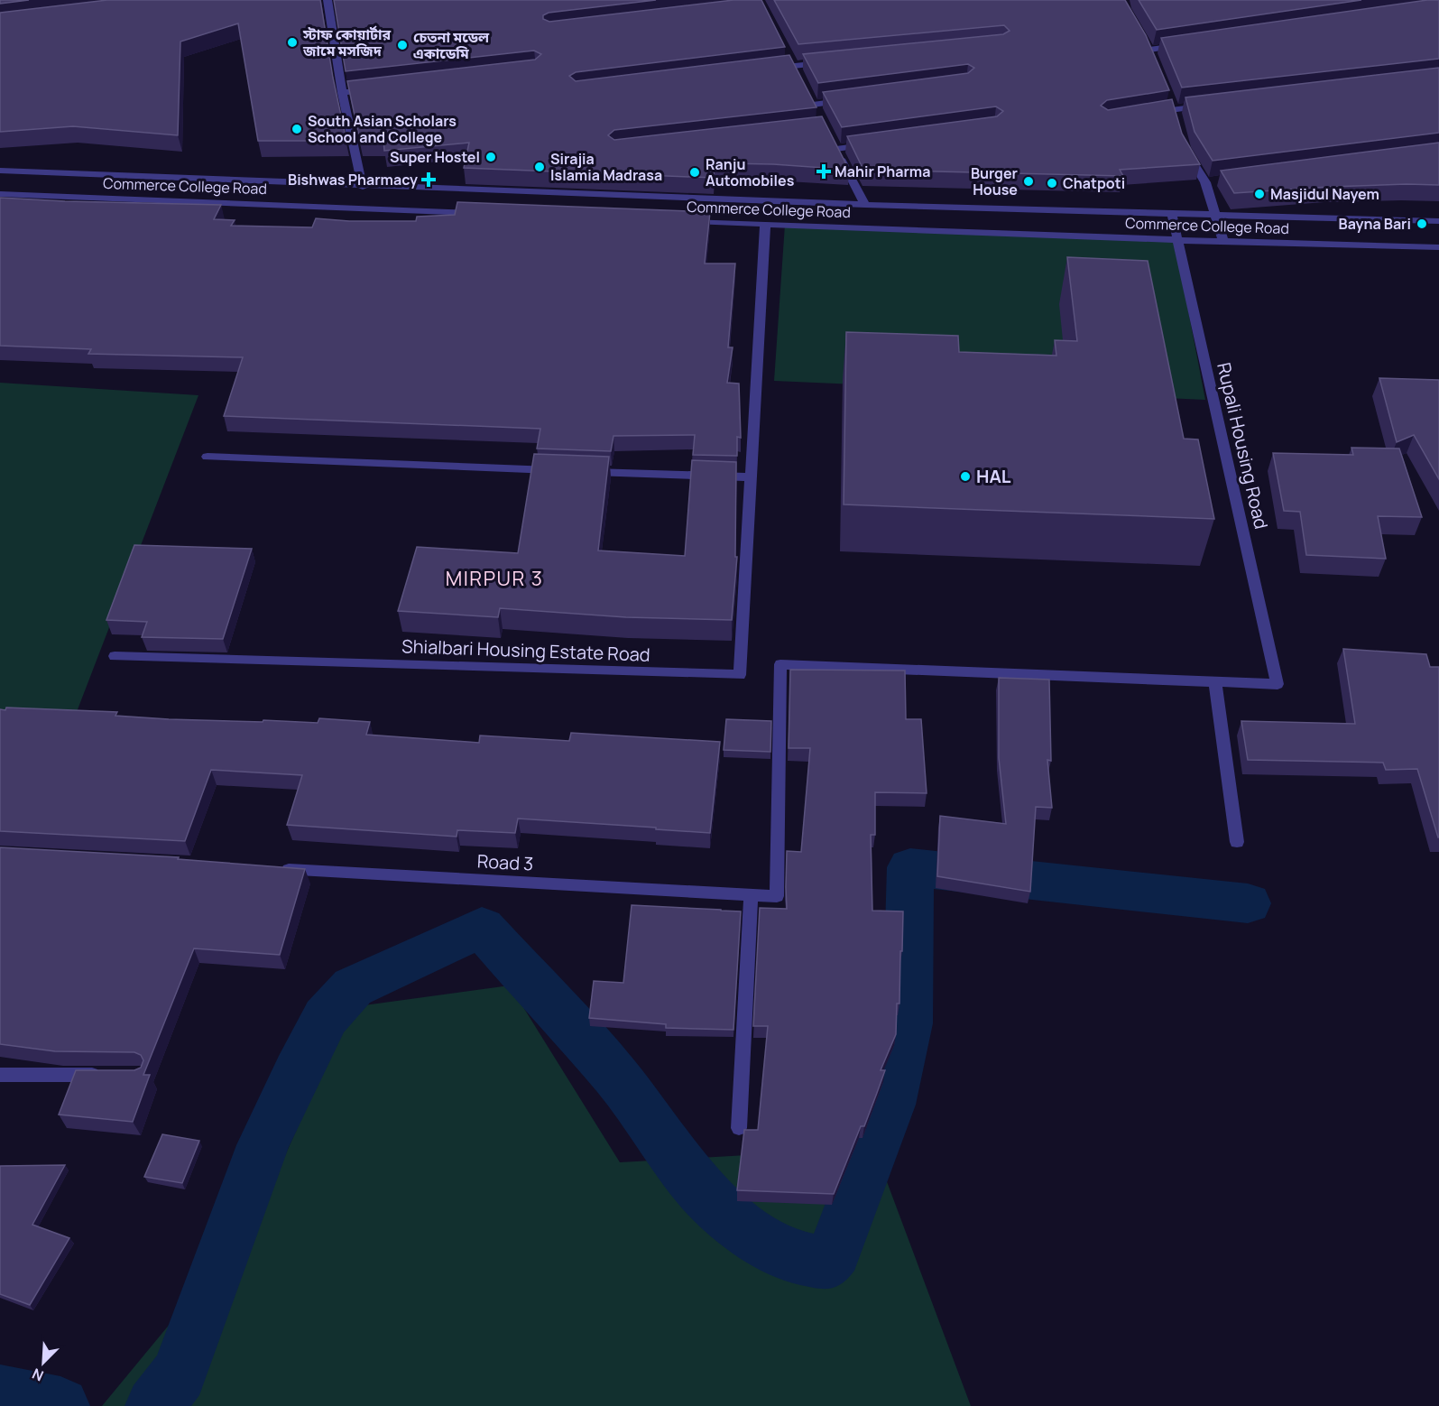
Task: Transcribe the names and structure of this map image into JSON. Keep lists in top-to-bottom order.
{
  "streets": {
    "street": [
      "Commerce College Road",
      "Rupali Housing Road",
      "Shialbari Housing Estate Road",
      "Road 3"
    ]
  },
  "crossings": [
    ["Commerce College Road", "Rupali Housing Road"],
    ["Commerce College Road", "Shialbari Housing Estate Road"],
    ["Rupali Housing Road", "Road 3"]
  ],
  "districts": ["MIRPUR 3"],
  "places": {
    "other": [
      "স্টাফ কোয়ার্টার জামে মসজিদ",
      "চেতনা মডেল একাডেমি",
      "South Asian Scholars School and College",
      "Super Hostel",
      "Sirajia Islamia Madrasa",
      "Ranju Automobiles",
      "Burger House",
      "Chatpoti",
      "Masjidul Nayem",
      "Bayna Bari",
      "HAL"
    ],
    "health": ["Mahir Pharma", "Bishwas Pharmacy"]
  },
  "north": "bottom left"
}
